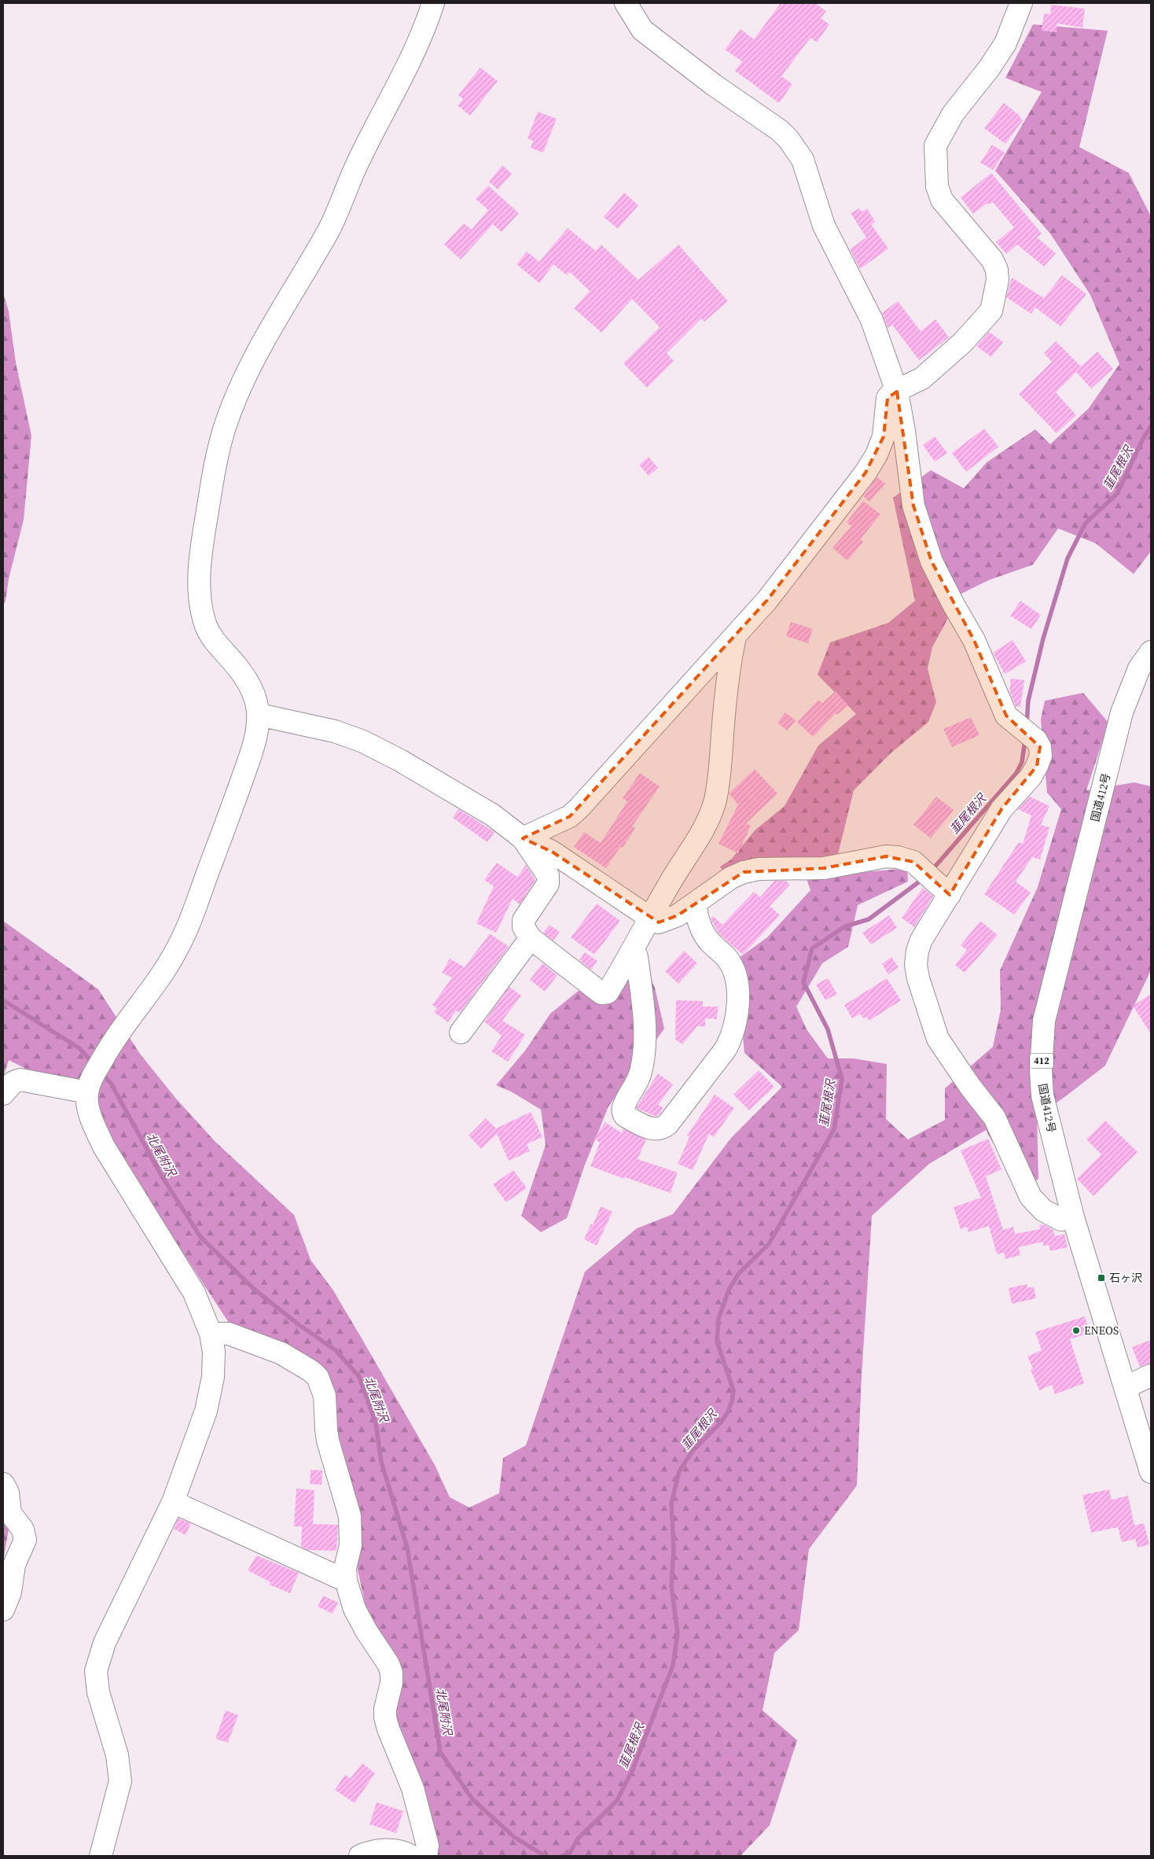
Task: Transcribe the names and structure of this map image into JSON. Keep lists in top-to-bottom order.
{
  "streets": {
    "main road": ["国道412号", "412"]
  },
  "water": ["韮尾根沢", "北尾附沢"],
  "places": {
    "transit": ["石ヶ沢"],
    "other": ["ENEOS"]
  }
}
